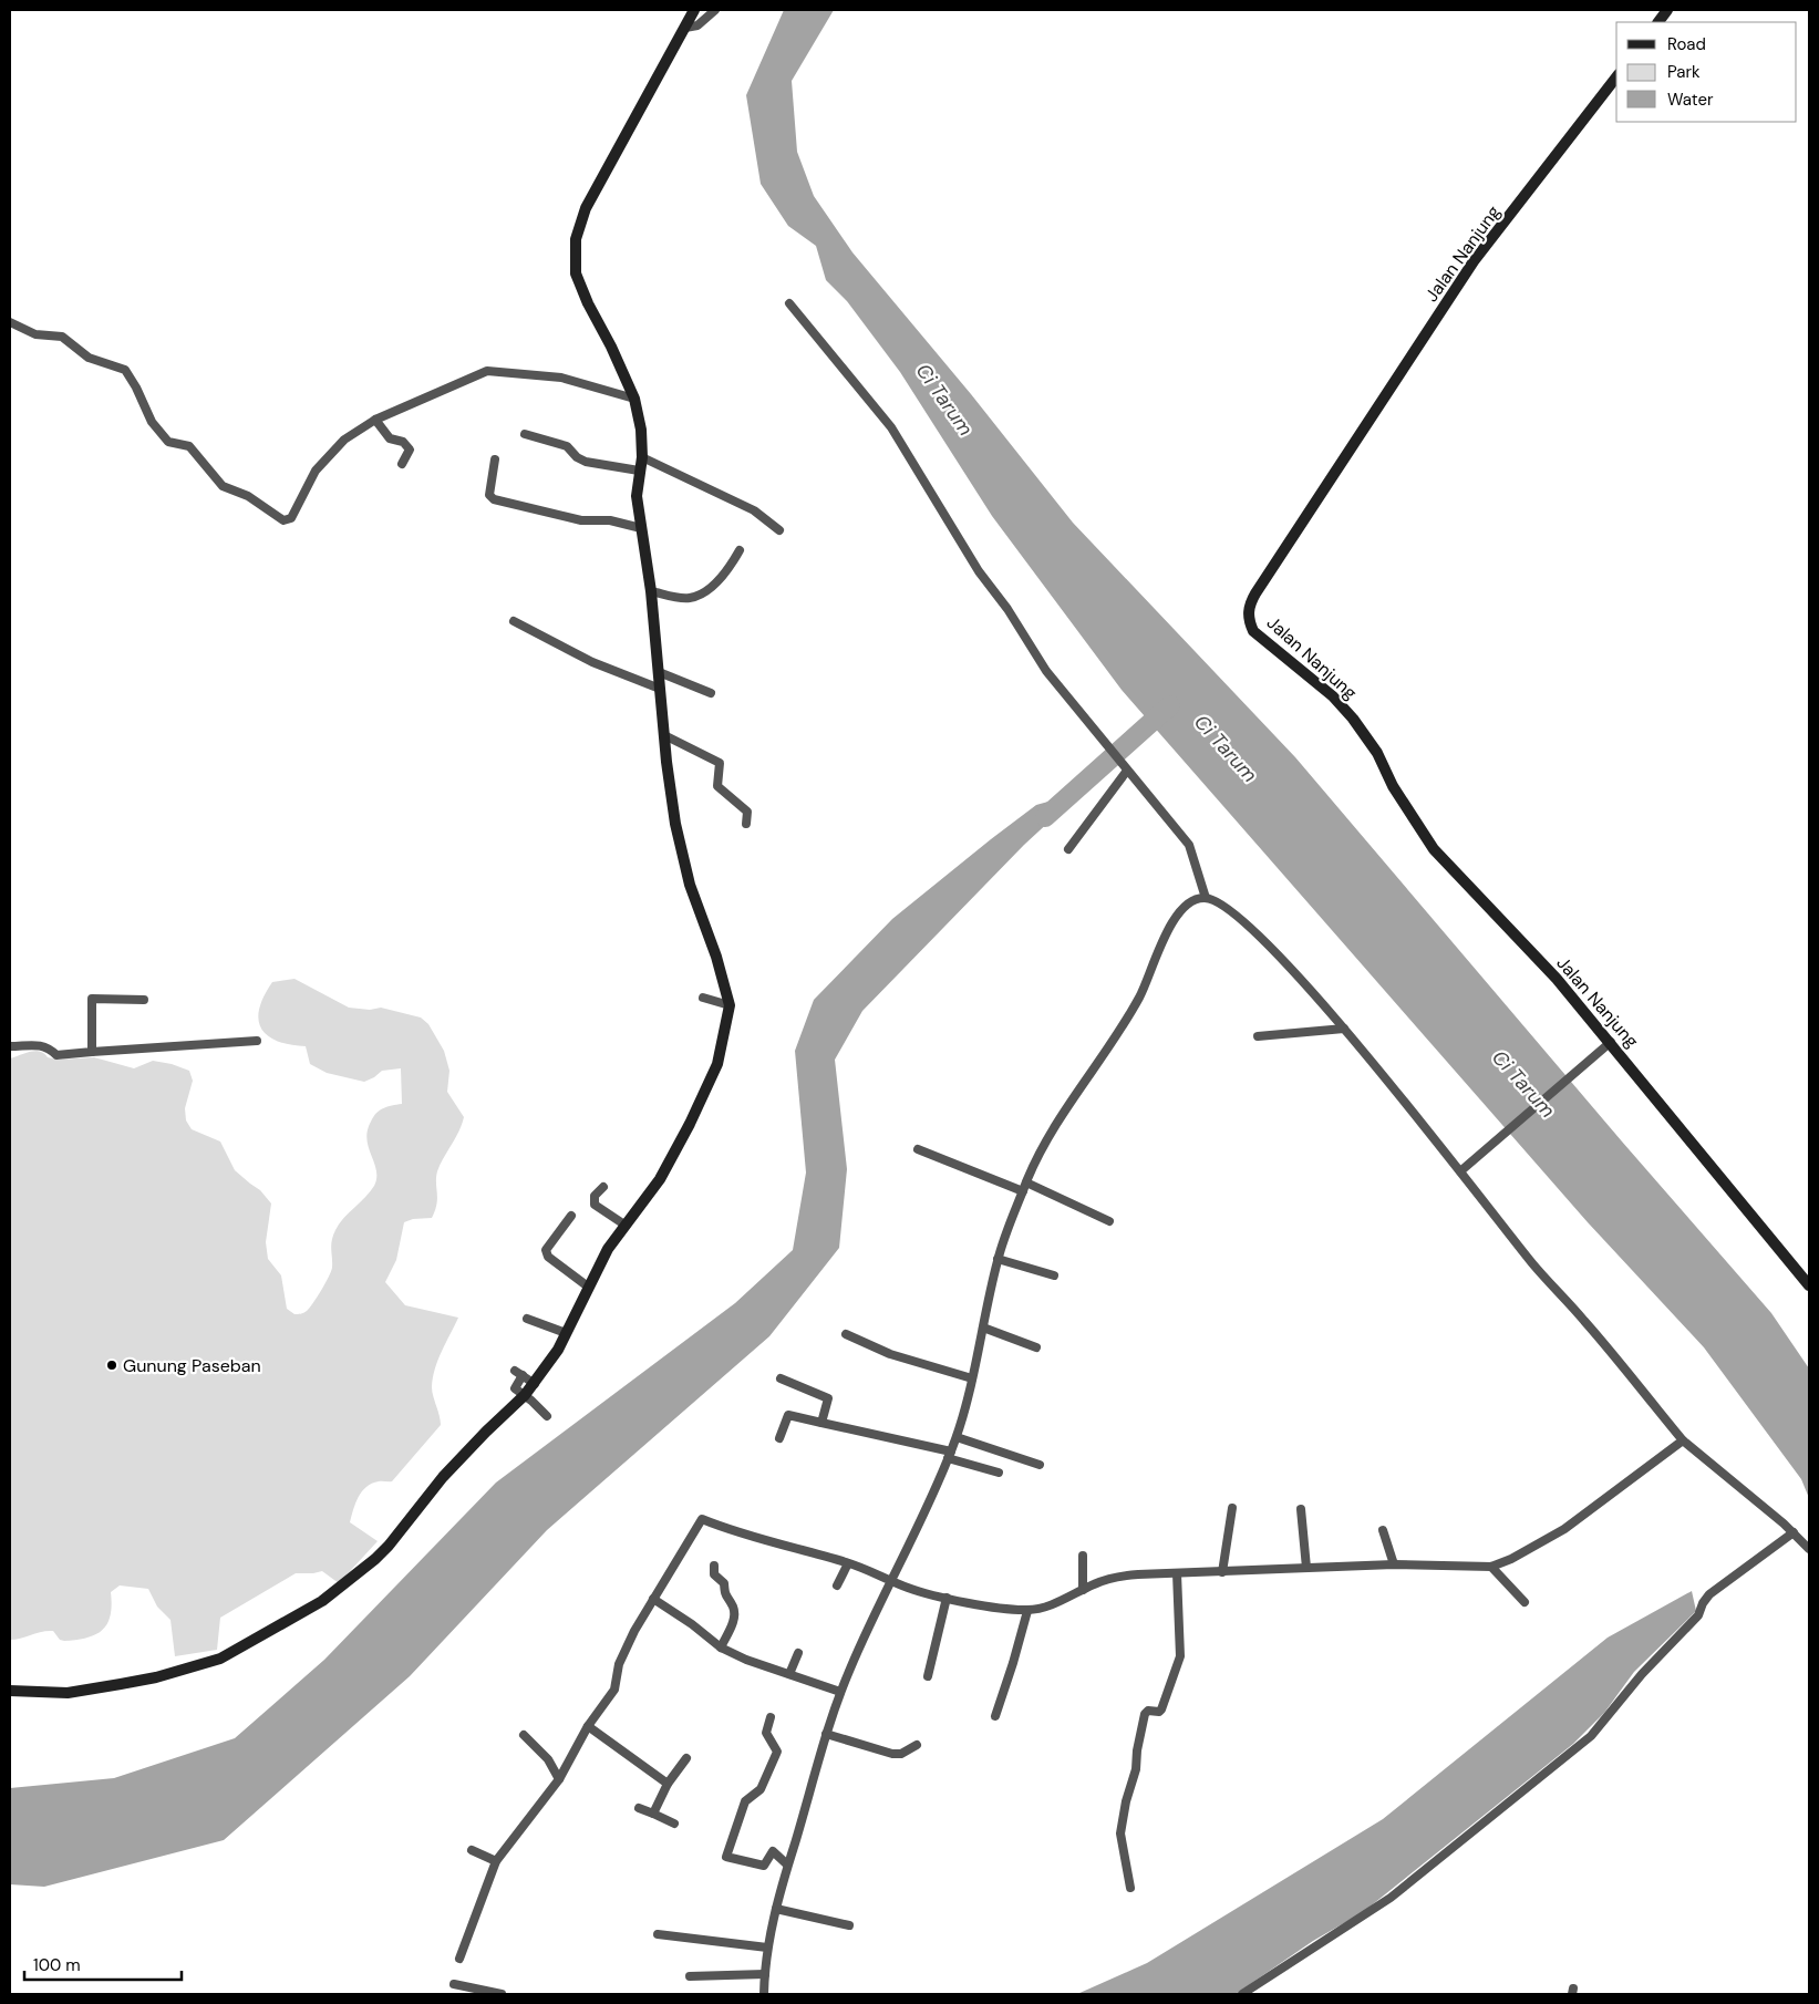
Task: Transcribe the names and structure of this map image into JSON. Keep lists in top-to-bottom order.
{
  "streets": {
    "street": ["Jalan Nanjung"]
  },
  "water": ["Ci Tarum"],
  "places": ["Gunung Paseban"],
  "legend": ["Road", "Park", "Water"],
  "scale_bar": "100 m"
}
